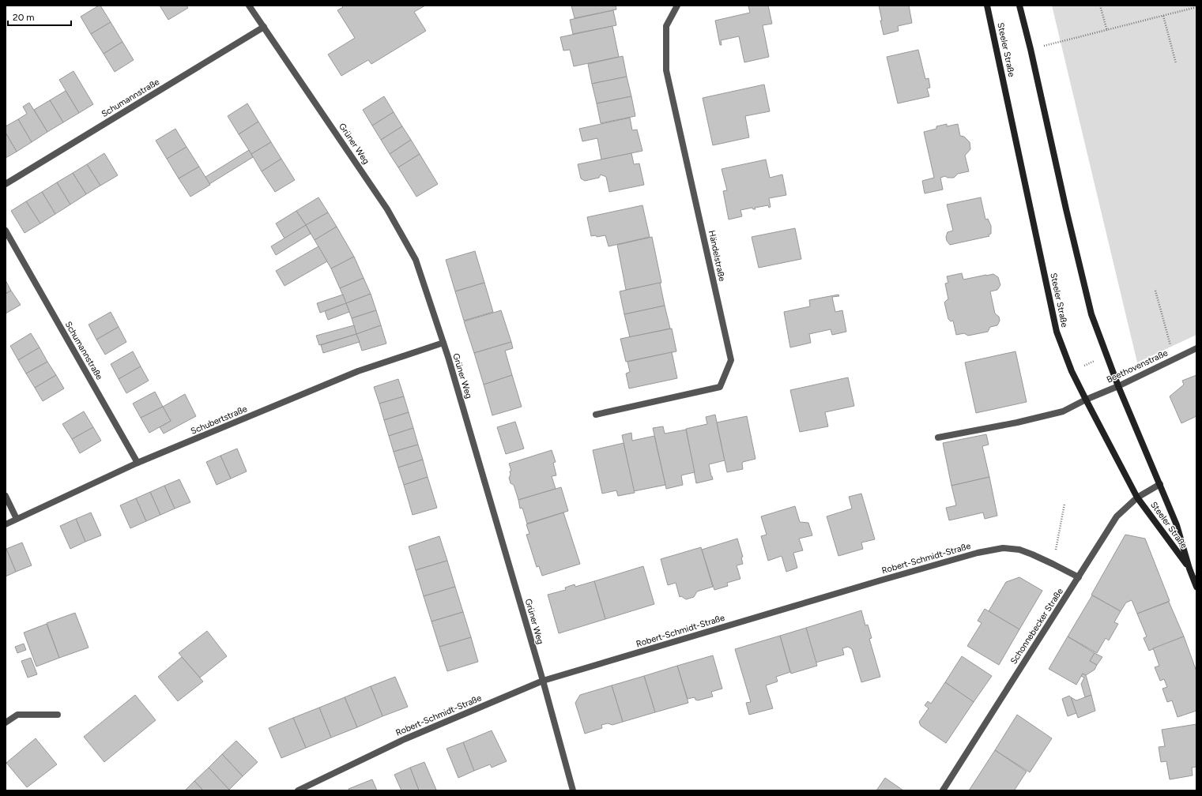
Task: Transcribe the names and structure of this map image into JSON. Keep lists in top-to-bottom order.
{
  "streets": {
    "main road": ["Steeler Straße"],
    "street": [
      "Schumannstraße",
      "Grüner Weg",
      "Händelstraße",
      "Beethovenstraße",
      "Schubertstraße",
      "Robert-Schmidt-Straße",
      "Schonnebecker Straße"
    ]
  },
  "crossings": [
    ["Steeler Straße", "Beethovenstraße"],
    ["Steeler Straße", "Schonnebecker Straße"],
    ["Schumannstraße", "Grüner Weg"],
    ["Schumannstraße", "Schubertstraße"],
    ["Grüner Weg", "Schubertstraße"],
    ["Grüner Weg", "Robert-Schmidt-Straße"],
    ["Robert-Schmidt-Straße", "Schonnebecker Straße"]
  ],
  "scale_bar": "20 m"
}
